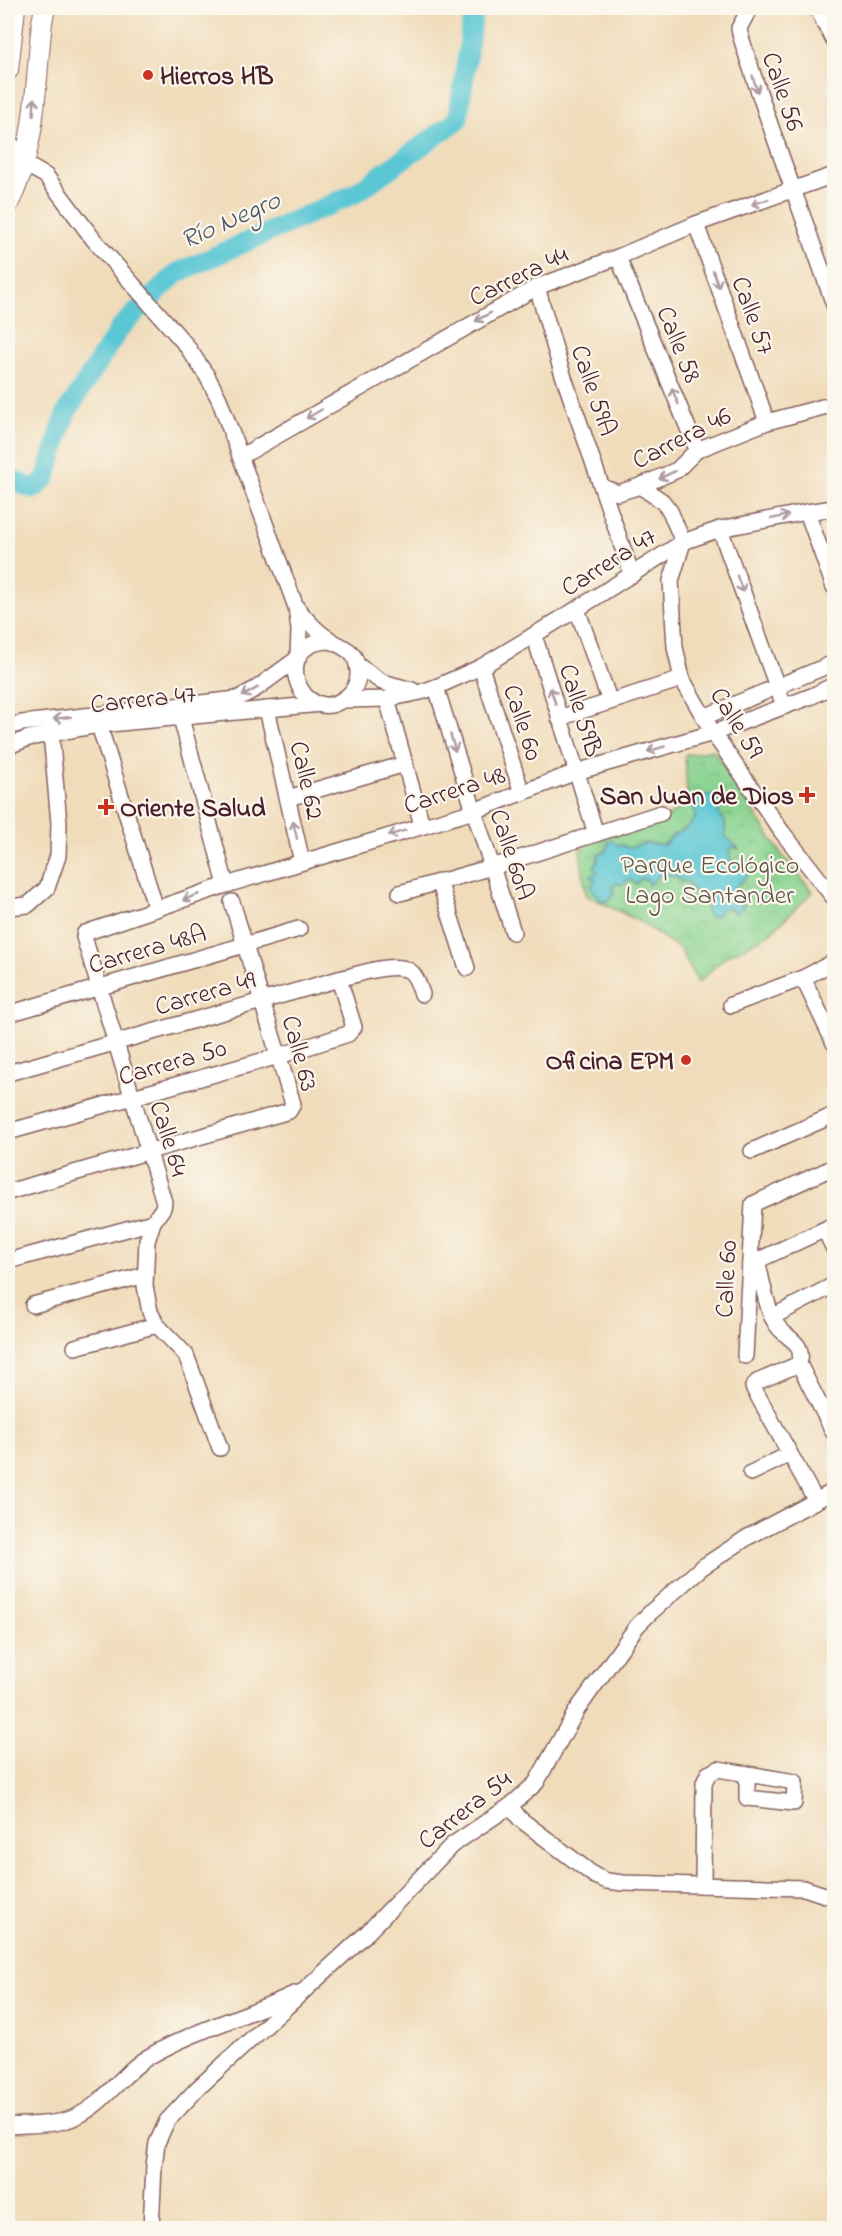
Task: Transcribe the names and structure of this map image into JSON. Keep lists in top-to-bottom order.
{
  "streets": {
    "street": [
      "Calle 56",
      "Carrera 44",
      "Calle 57",
      "Calle 58",
      "Calle 59A",
      "Carrera 46",
      "Carrera 47",
      "Calle 59B",
      "Calle 60",
      "Calle 59",
      "Calle 62",
      "Carrera 48",
      "Calle 60A",
      "Carrera 48A",
      "Carrera 49",
      "Calle 63",
      "Carrera 50",
      "Calle 64",
      "Carrera 54"
    ]
  },
  "crossings": [
    ["Calle 56", "Carrera 44"],
    ["Carrera 44", "Calle 57"],
    ["Carrera 44", "Calle 58"],
    ["Carrera 44", "Calle 59A"],
    ["Calle 57", "Carrera 46"],
    ["Calle 58", "Carrera 46"],
    ["Calle 59A", "Carrera 46"],
    ["Calle 59A", "Carrera 47"],
    ["Carrera 47", "Calle 59B"],
    ["Carrera 47", "Calle 60"],
    ["Carrera 47", "Calle 59"],
    ["Carrera 47", "Calle 62"],
    ["Carrera 47", "Calle 60A"],
    ["Calle 59B", "Carrera 48"],
    ["Calle 60", "Carrera 48"],
    ["Calle 59", "Carrera 48"],
    ["Calle 62", "Carrera 48"],
    ["Carrera 48", "Calle 60A"],
    ["Carrera 48", "Calle 64"],
    ["Carrera 48A", "Calle 63"],
    ["Carrera 48A", "Calle 64"],
    ["Carrera 49", "Calle 63"],
    ["Carrera 49", "Carrera 50"],
    ["Carrera 49", "Calle 64"],
    ["Calle 63", "Carrera 50"],
    ["Calle 63", "Calle 64"],
    ["Carrera 50", "Calle 64"]
  ],
  "one_way": [
    "Calle 56",
    "Carrera 44",
    "Calle 57",
    "Calle 58"
  ],
  "water": ["Río Negro"],
  "parks": ["Parque Ecológico Lago Santander"],
  "places": {
    "other": ["Hierros HB", "Oficina EPM"],
    "health": ["San Juan de Dios", "Oriente Salud"]
  }
}
